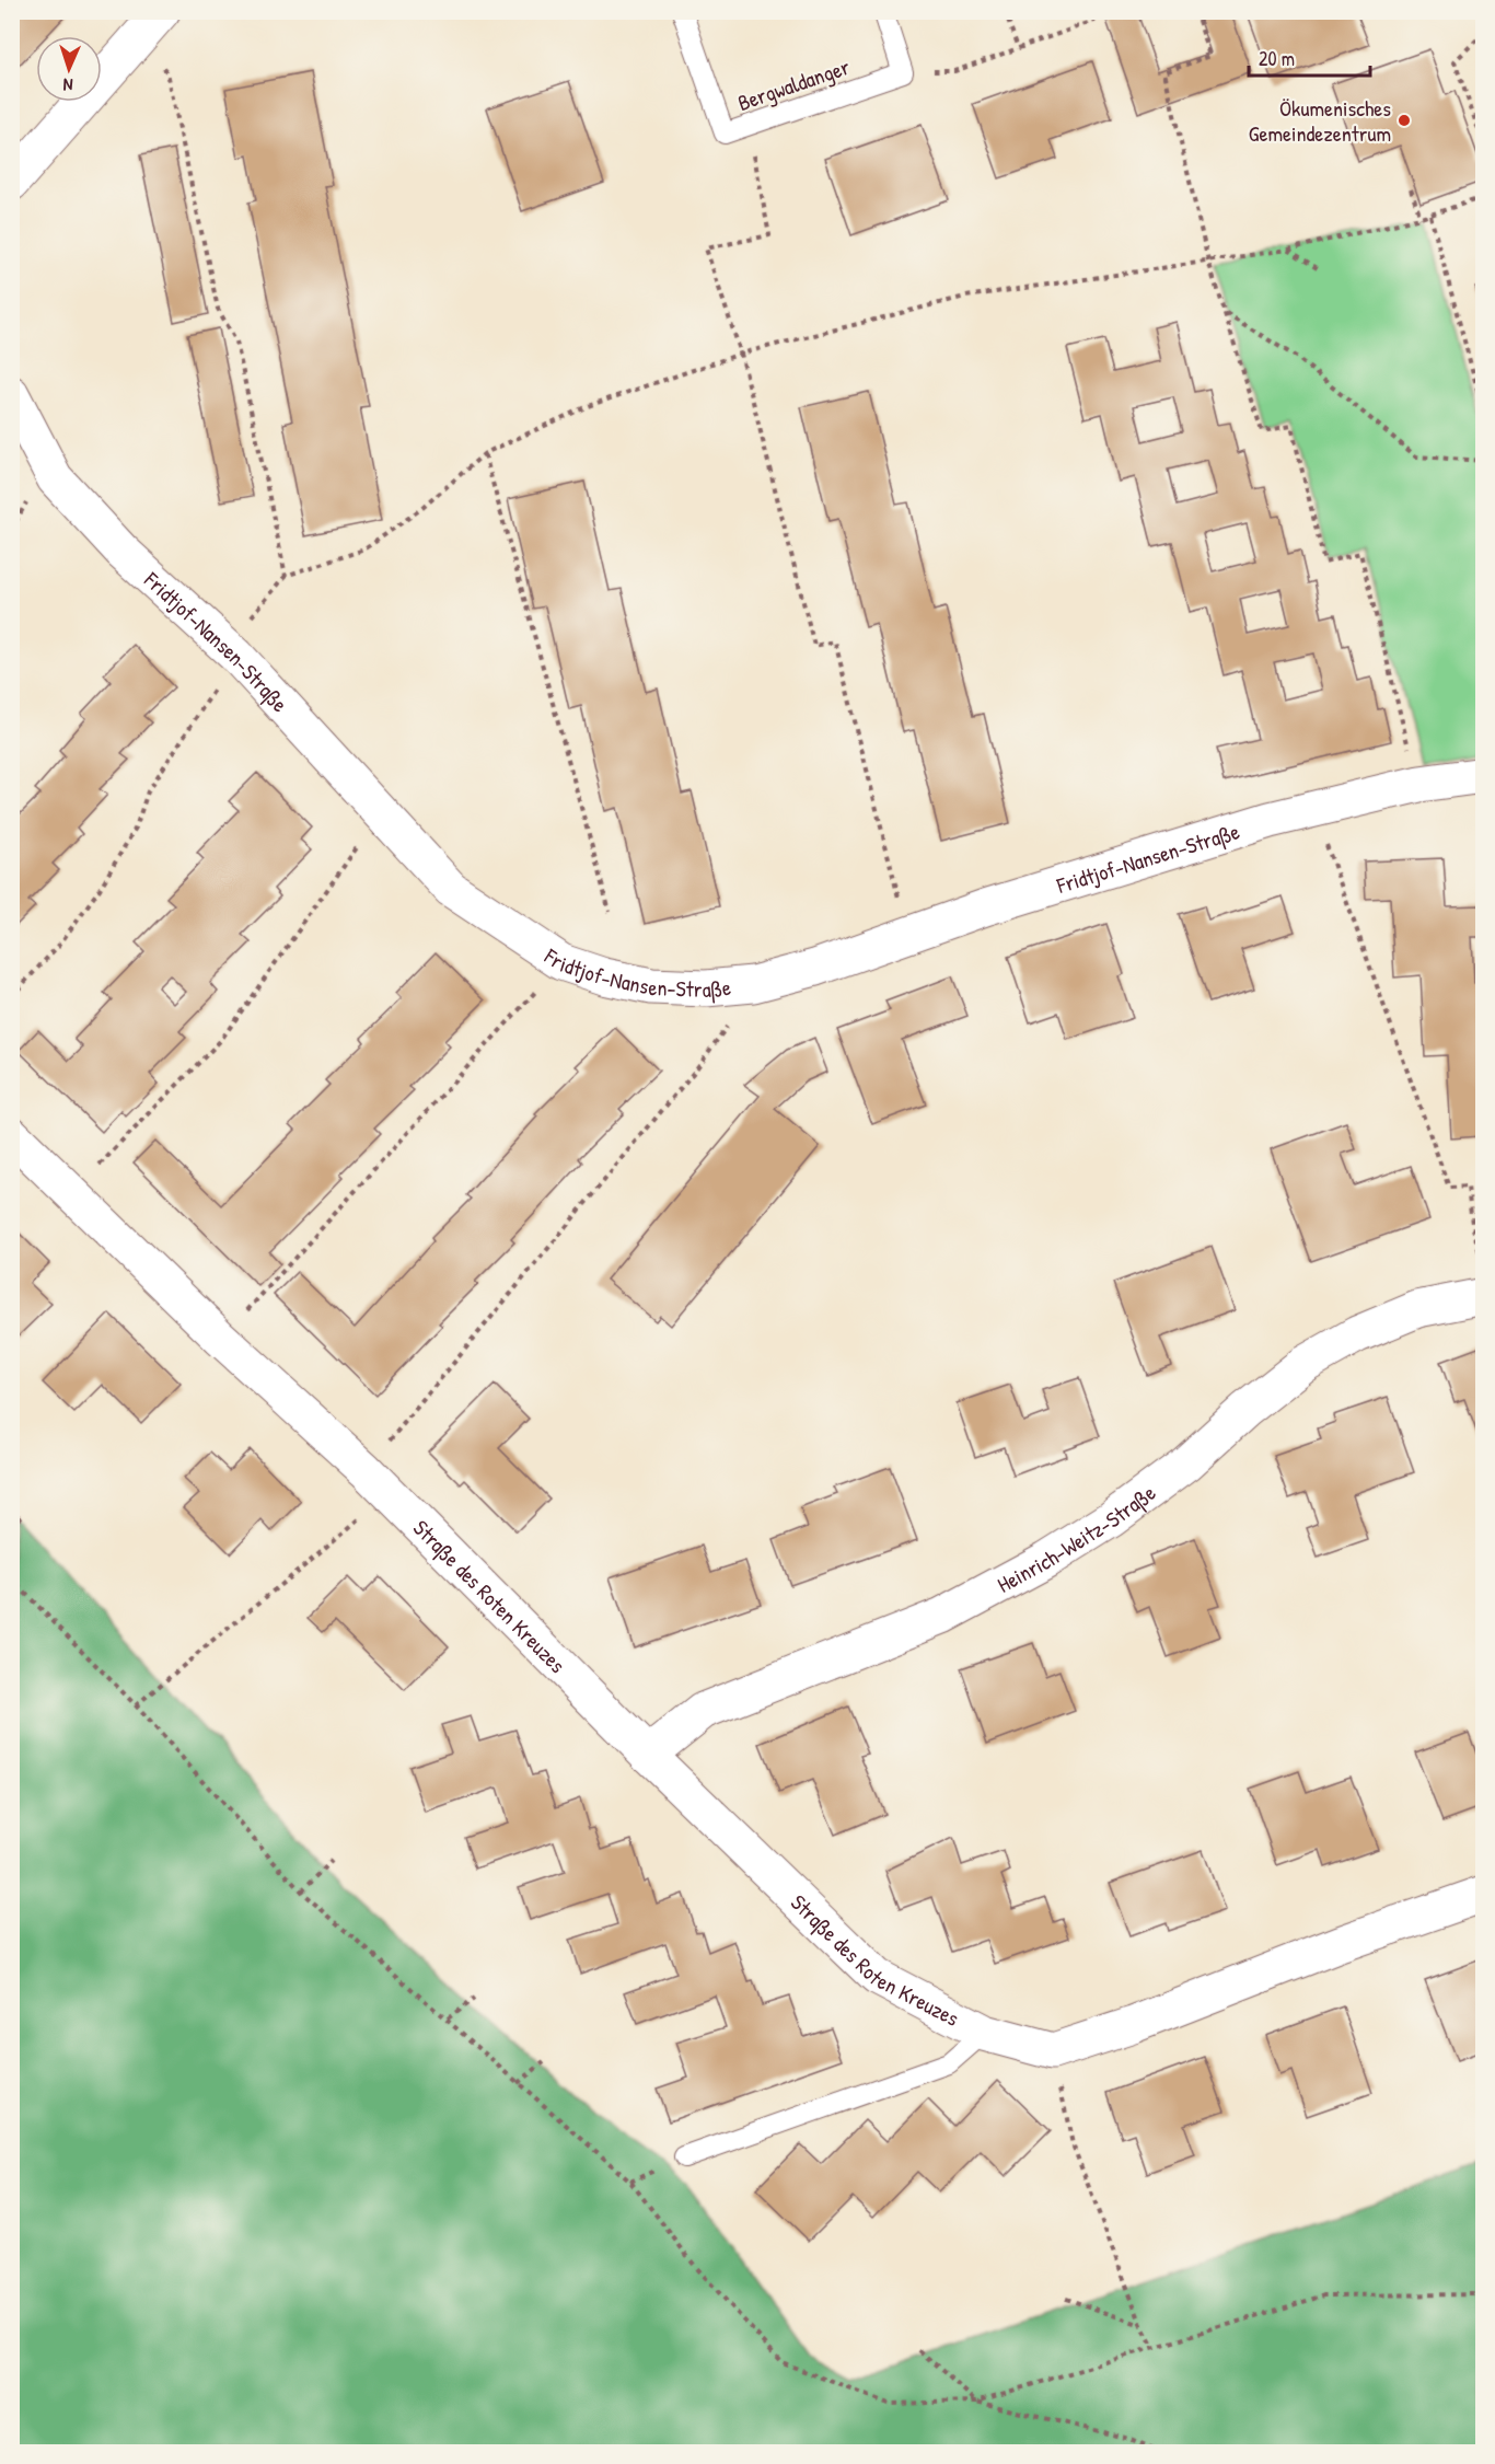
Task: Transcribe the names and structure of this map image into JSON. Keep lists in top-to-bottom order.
{
  "streets": {
    "street": ["Fridtjof-Nansen-Straße", "Heinrich-Weitz-Straße", "Straße des Roten Kreuzes"],
    "lane": ["Bergwaldanger"]
  },
  "crossings": [
    ["Heinrich-Weitz-Straße", "Straße des Roten Kreuzes"]
  ],
  "places": ["Ökumenisches Gemeindezentrum"],
  "scale_bar": "20 m",
  "north": "bottom"
}
